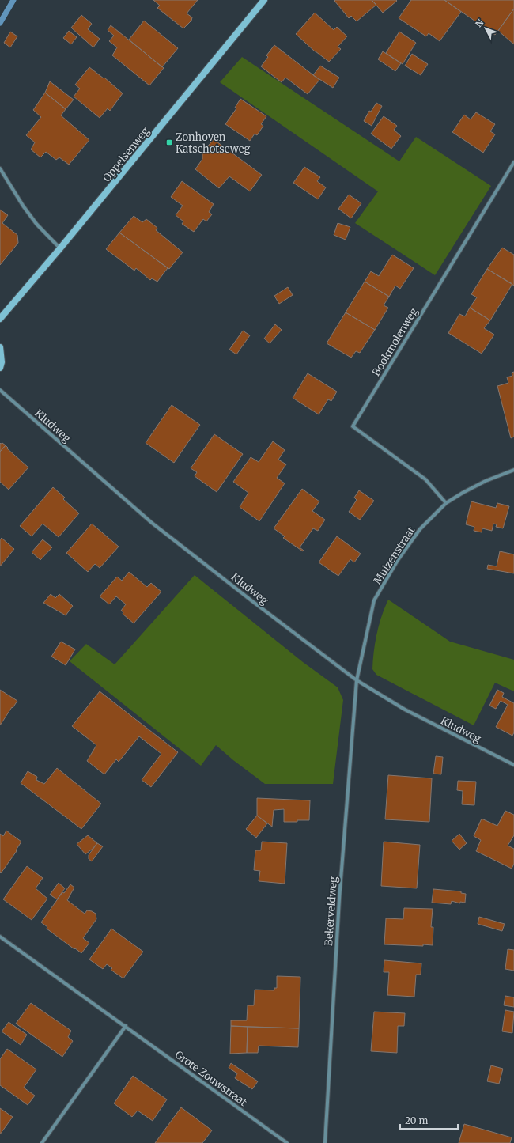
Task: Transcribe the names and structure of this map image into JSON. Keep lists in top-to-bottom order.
{
  "streets": {
    "street": [
      "Oppelsenweg",
      "Bookmolenweg",
      "Kludweg",
      "Muizenstraat",
      "Bekerveldweg",
      "Grote Zouwstraat"
    ]
  },
  "crossings": [
    ["Bookmolenweg", "Muizenstraat"],
    ["Kludweg", "Muizenstraat"],
    ["Kludweg", "Bekerveldweg"],
    ["Muizenstraat", "Bekerveldweg"]
  ],
  "places": {
    "transit": ["Zonhoven Katschotseweg"]
  },
  "scale_bar": "20 m",
  "north": "top left"
}
